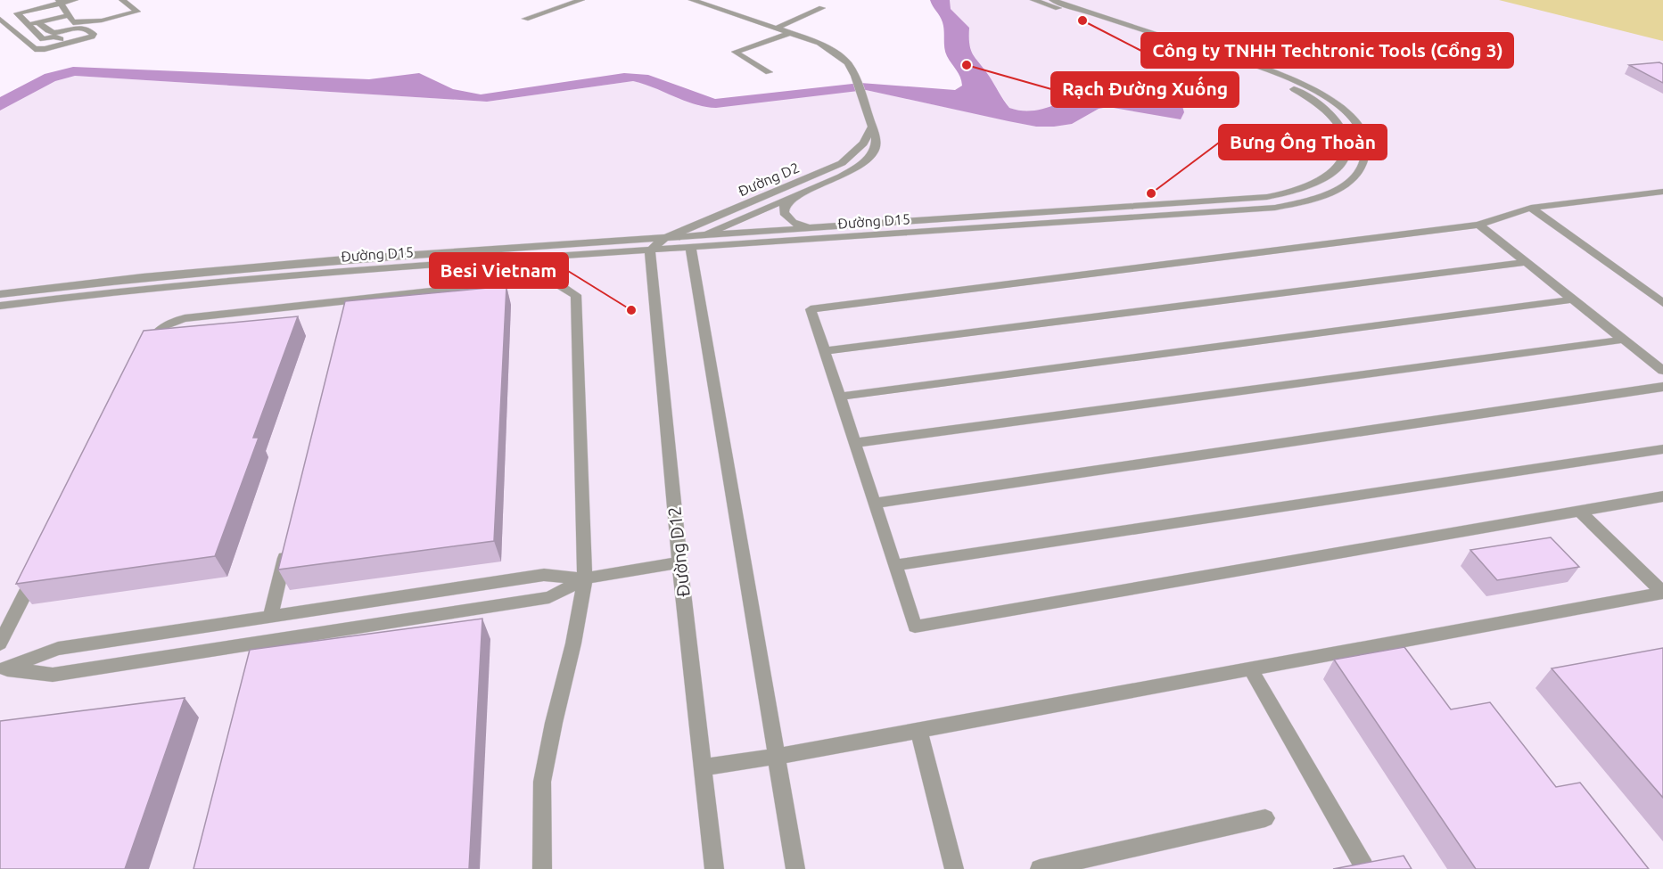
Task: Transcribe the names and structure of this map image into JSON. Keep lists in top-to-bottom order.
{
  "streets": {
    "street": ["Đường D2", "Đường D15", "Đường D12"]
  },
  "crossings": [
    ["Đường D2", "Đường D15"],
    ["Đường D15", "Đường D12"]
  ],
  "places": [
    "Công ty TNHH Techtronic Tools (Cổng 3)",
    "Rạch Đường Xuống",
    "Bưng Ông Thoàn",
    "Besi Vietnam"
  ]
}
